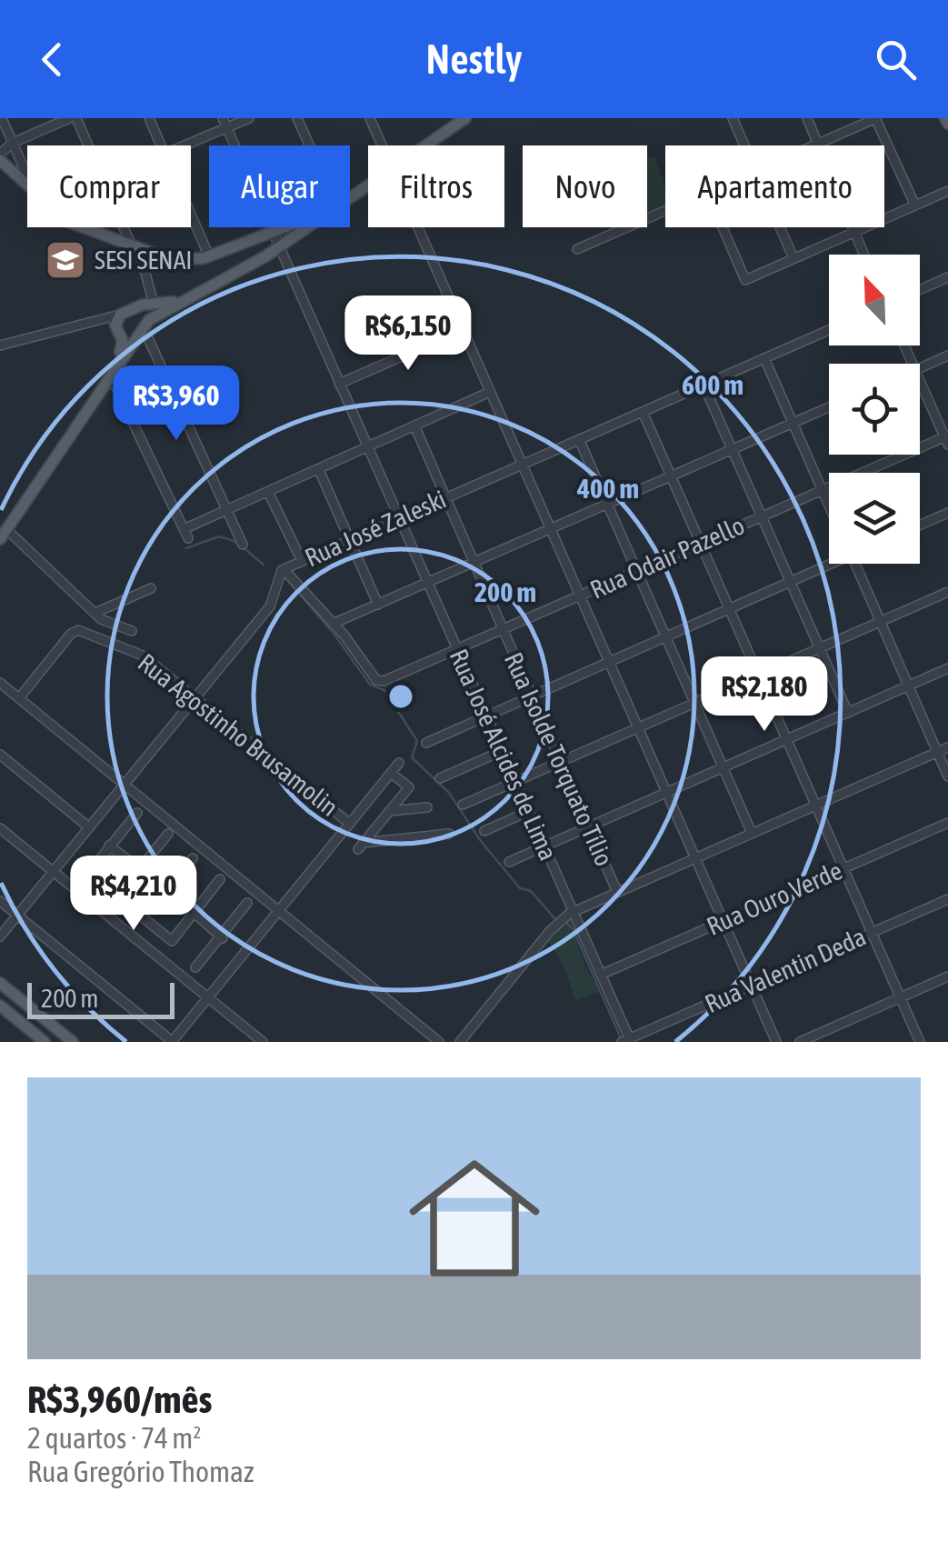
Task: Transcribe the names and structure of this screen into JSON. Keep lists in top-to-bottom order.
{
  "streets": {
    "street": [
      "Rua José Zaleski",
      "Rua Odair Pazello",
      "Rua Agostinho Brusamolin",
      "Rua José Alcides de Lima",
      "Rua Isolde Torquato Tílio",
      "Rua Ouro Verde",
      "Rua Valentin Deda"
    ]
  },
  "crossings": [
    ["Rua José Zaleski", "Rua Agostinho Brusamolin"],
    ["Rua José Zaleski", "Rua José Alcides de Lima"],
    ["Rua José Zaleski", "Rua Isolde Torquato Tílio"],
    ["Rua Odair Pazello", "Rua José Alcides de Lima"],
    ["Rua Odair Pazello", "Rua Isolde Torquato Tílio"],
    ["Rua José Alcides de Lima", "Rua Ouro Verde"],
    ["Rua José Alcides de Lima", "Rua Valentin Deda"]
  ],
  "places": {
    "school or university": ["SESI SENAI"]
  },
  "scale_bar": "200 m",
  "north": "top left",
  "page": {
    "header": "Nestly",
    "chip": [
      "Comprar",
      "Alugar",
      "Filtros",
      "Novo",
      "Apartamento"
    ],
    "price": [
      "R$6,150",
      "R$3,960",
      "R$2,180",
      "R$4,210"
    ],
    "scale": "200 m",
    "list": [
      {
        "name": "R$3,960/mês",
        "note": "2 quartos · 74 m² · Rua Gregório Thomaz"
      }
    ]
  },
  "rings": ["600 m", "400 m", "200 m"]
}
